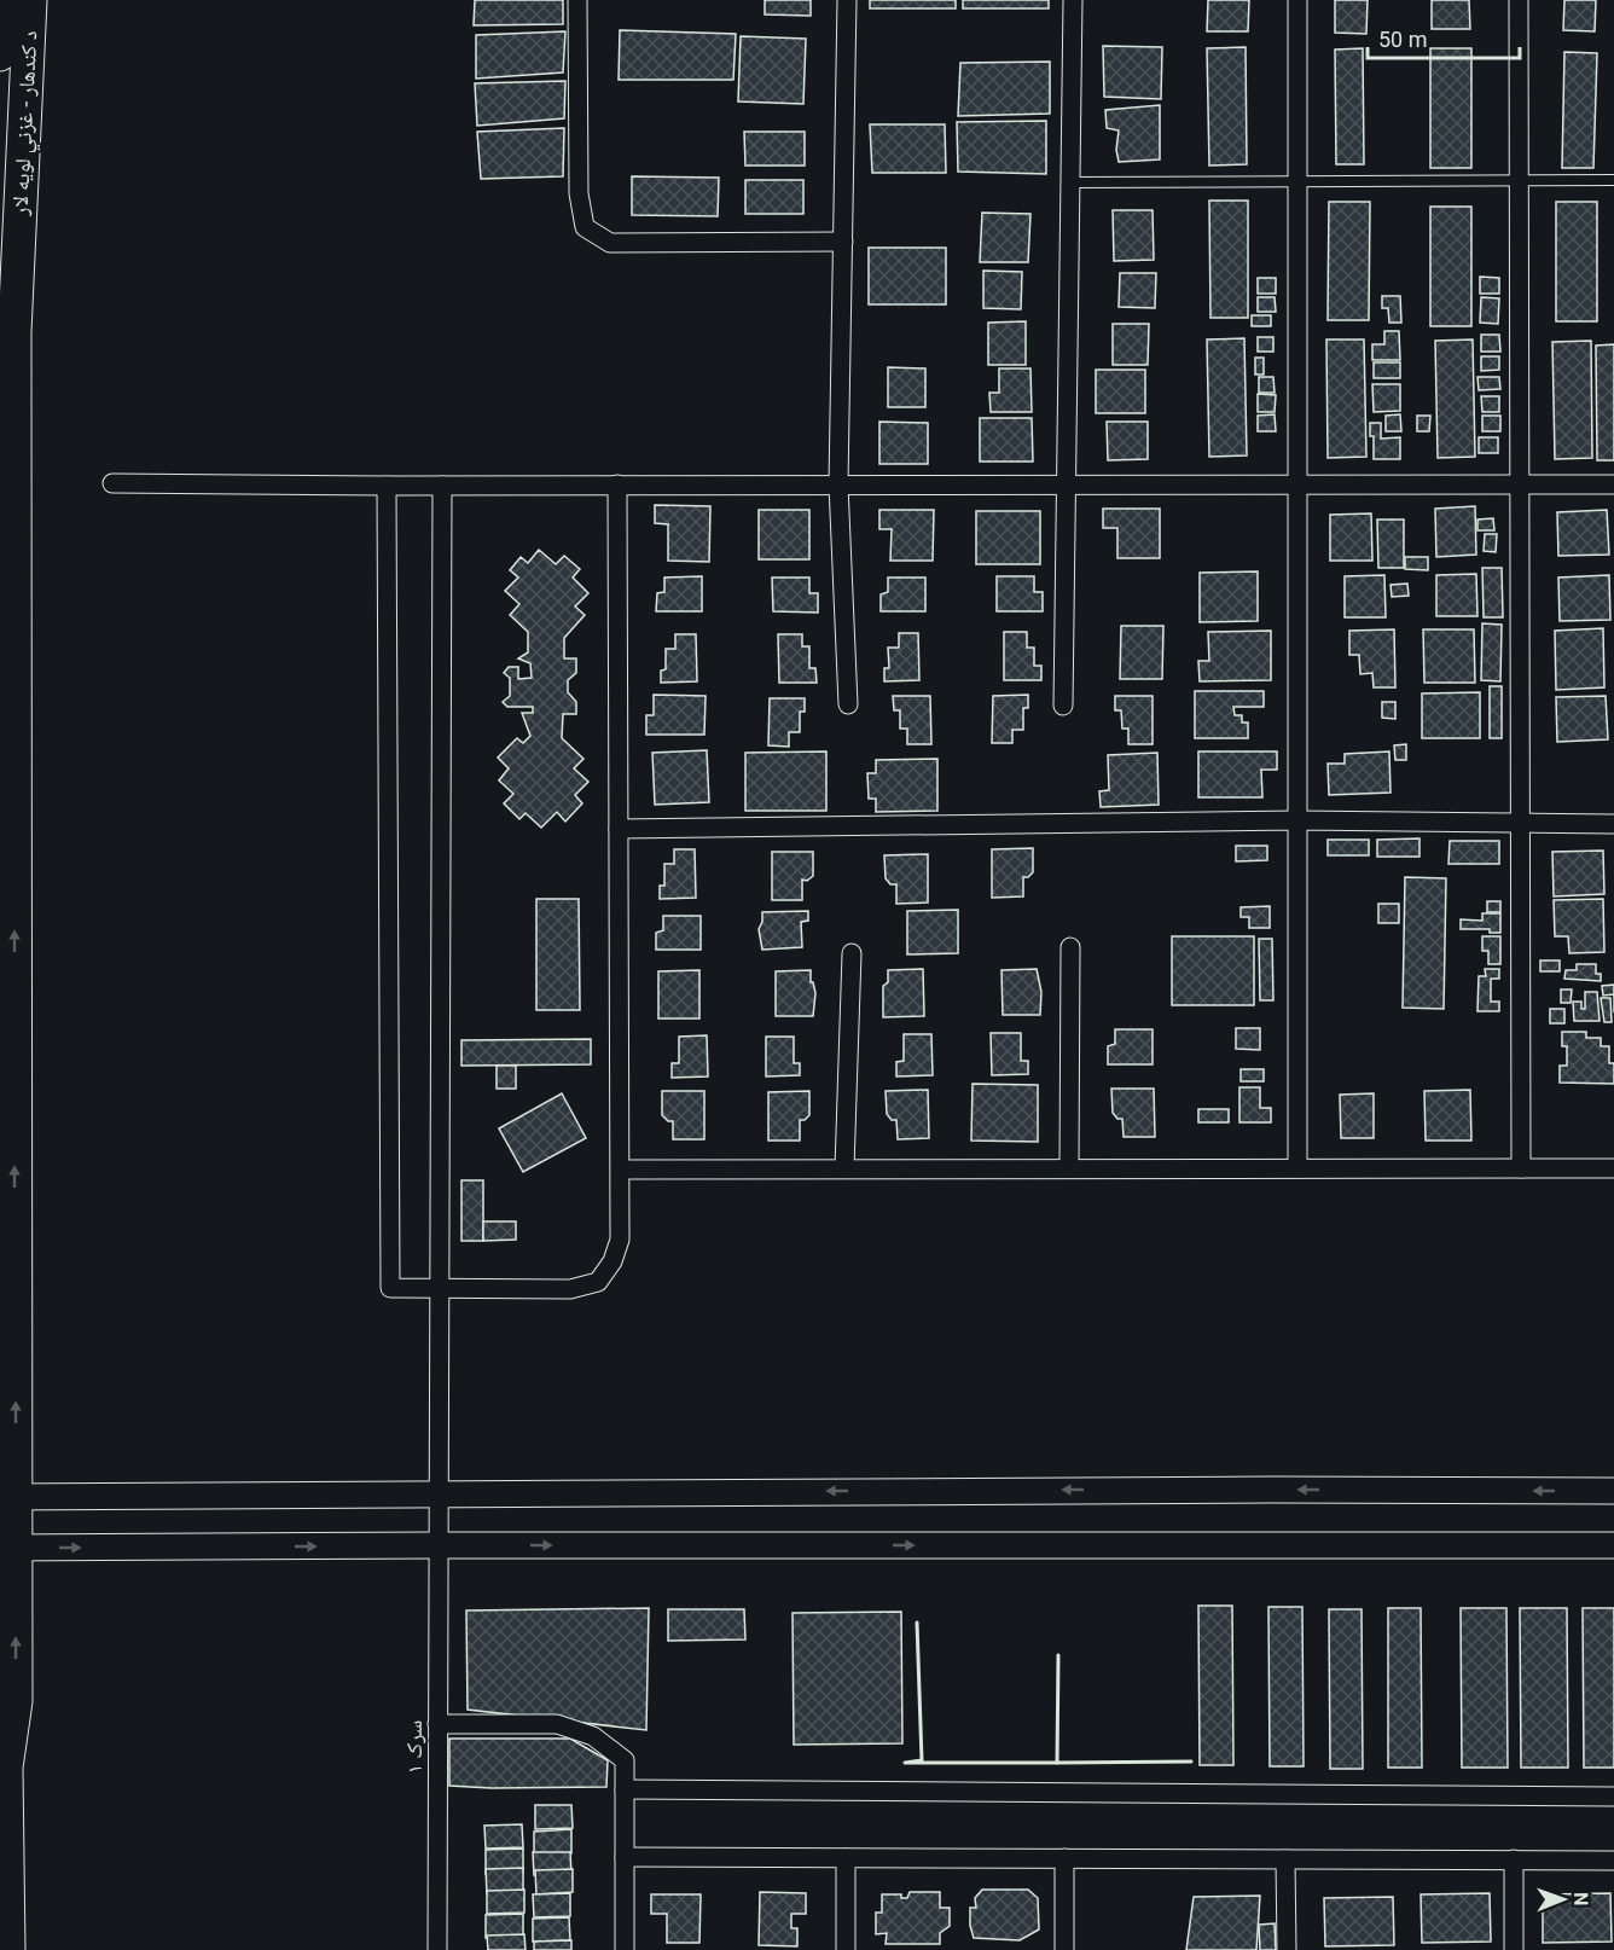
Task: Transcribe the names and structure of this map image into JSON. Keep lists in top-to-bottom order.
{
  "streets": {
    "highway": ["د کندهار - غزني لويه لار"],
    "street": ["سرک ۱"]
  },
  "one_way": ["د کندهار - غزني لويه لار"],
  "scale_bar": "50 m",
  "north": "right"
}
